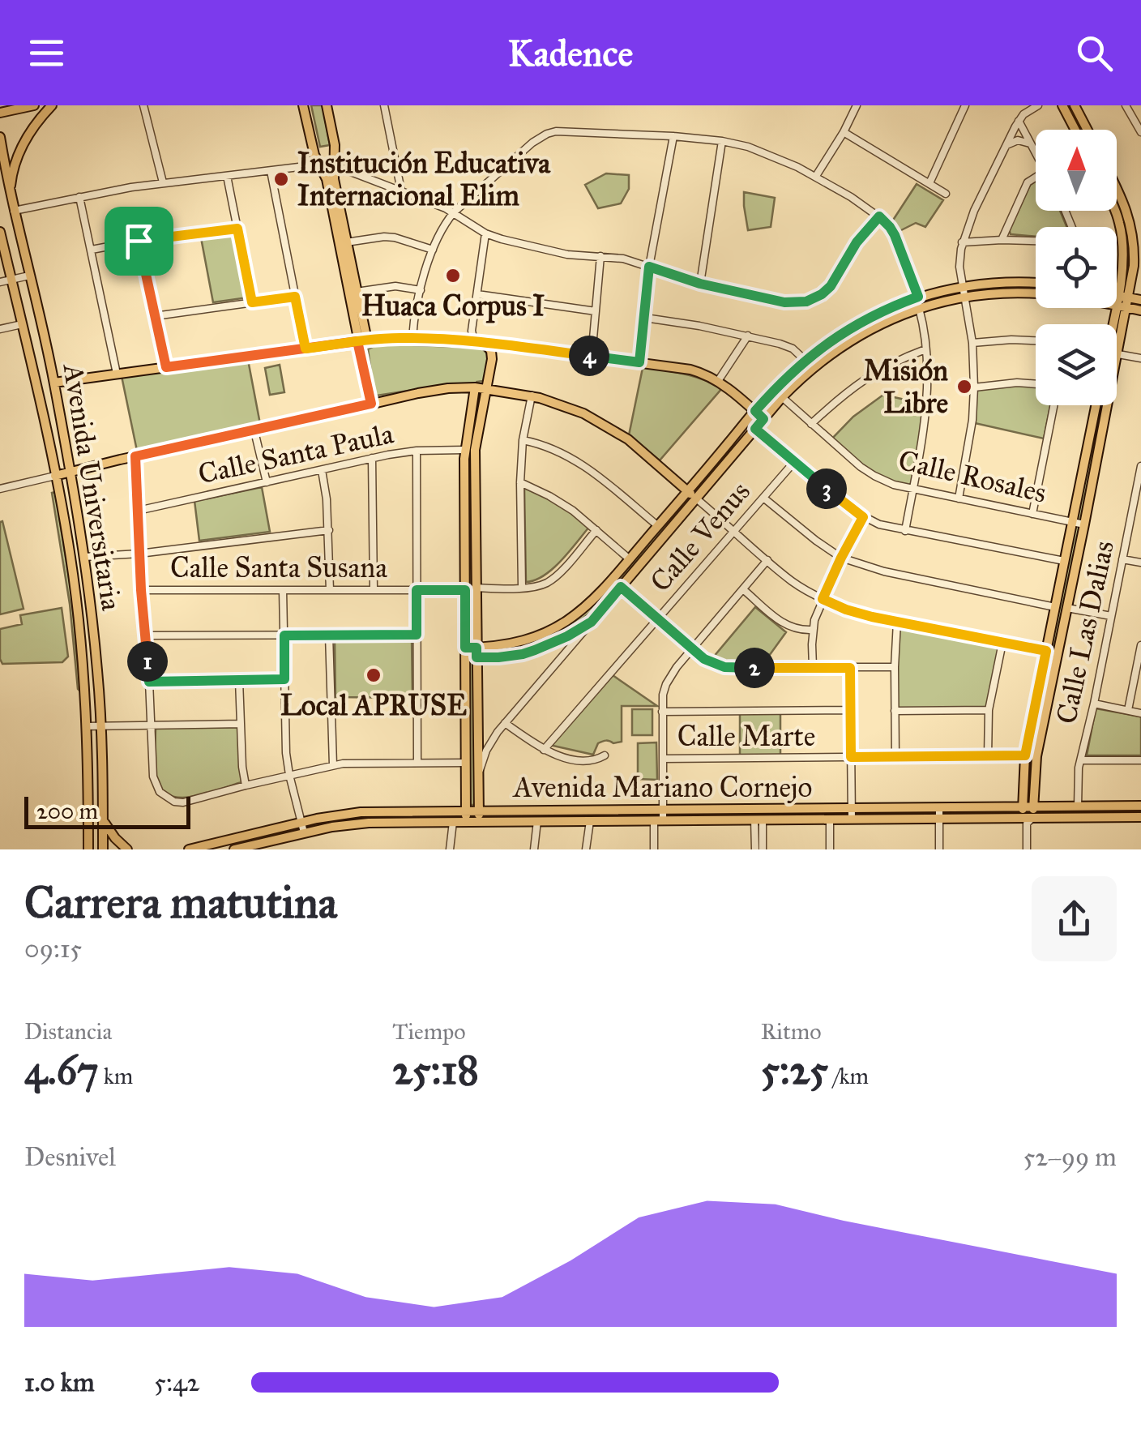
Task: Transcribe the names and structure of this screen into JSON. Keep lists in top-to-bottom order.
{
  "streets": {
    "main road": ["Avenida Universitaria", "Avenida Mariano Cornejo"],
    "street": [
      "Calle Santa Paula",
      "Calle Rosales",
      "Calle Venus",
      "Calle Santa Susana",
      "Calle Las Dalias",
      "Calle Marte"
    ]
  },
  "crossings": [
    ["Calle Las Dalias", "Avenida Mariano Cornejo"]
  ],
  "places": [
    "Institución Educativa Internacional Elim",
    "Huaca Corpus I",
    "Misión Libre",
    "Local APRUSE"
  ],
  "scale_bar": "200 m",
  "north": "top",
  "page": {
    "header": "Kadence",
    "pins": [
      "4",
      "3",
      "1",
      "2"
    ],
    "scale": "200 m",
    "heading": ["Carrera matutina", "09:15"],
    "stats": [
      ["Distancia", "4.67 km"],
      ["Tiempo", "25:18"],
      ["Ritmo", "5:25 /km"]
    ],
    "chart": ["Desnivel", "52–99 m"],
    "list": [
      {
        "name": "1.0 km",
        "note": "5:42"
      }
    ]
  }
}
